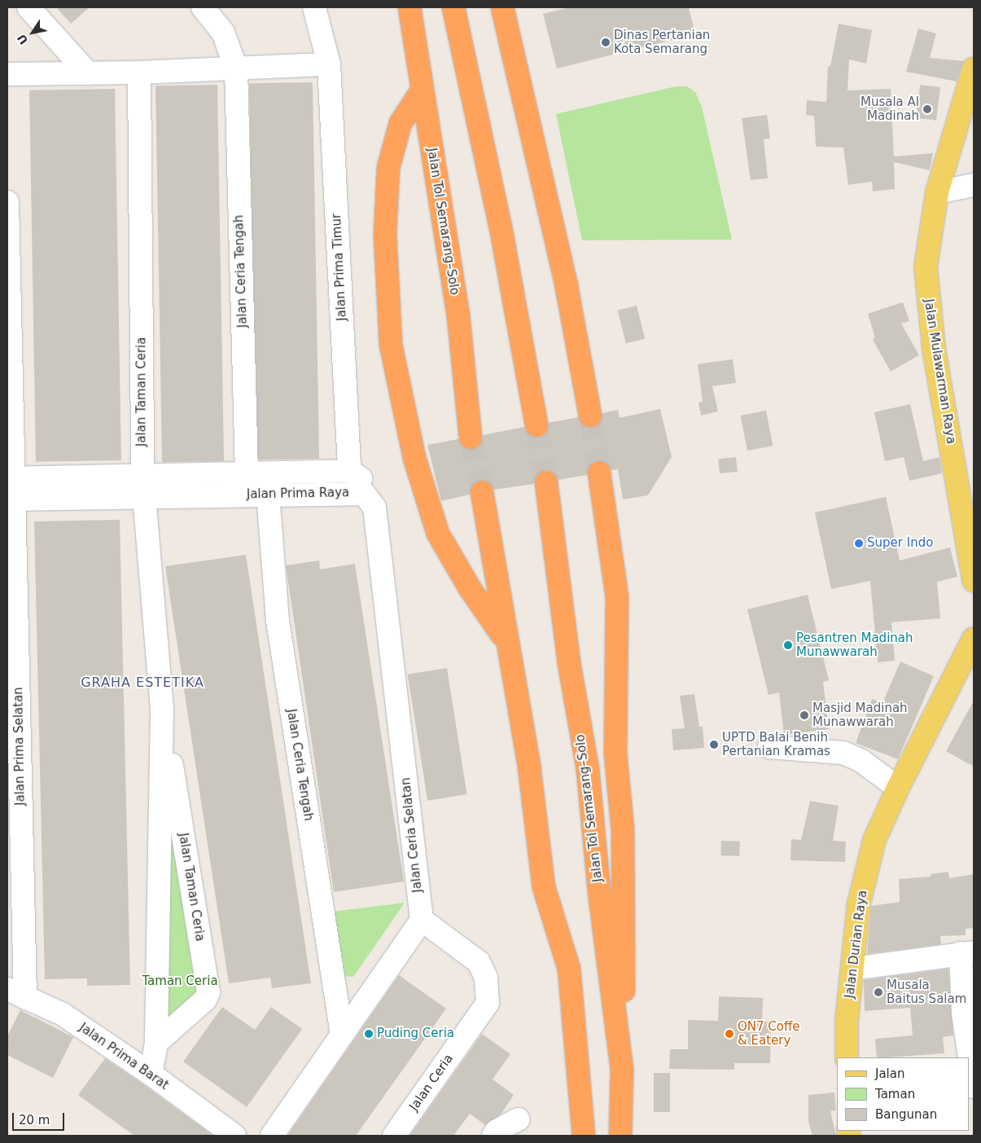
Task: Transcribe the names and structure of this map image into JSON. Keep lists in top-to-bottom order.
{
  "streets": {
    "highway": ["Jalan Tol Semarang–Solo"],
    "main road": ["Jalan Mulawarman Raya", "Jalan Durian Raya"],
    "street": [
      "Jalan Prima Timur",
      "Jalan Ceria Tengah",
      "Jalan Taman Ceria",
      "Jalan Prima Raya",
      "Jalan Prima Selatan",
      "Jalan Ceria Selatan",
      "Jalan Prima Barat",
      "Jalan Ceria"
    ]
  },
  "crossings": [
    ["Jalan Prima Timur", "Jalan Prima Raya"],
    ["Jalan Ceria Tengah", "Jalan Prima Raya"],
    ["Jalan Taman Ceria", "Jalan Prima Raya"],
    ["Jalan Taman Ceria", "Jalan Prima Barat"],
    ["Jalan Prima Raya", "Jalan Prima Selatan"],
    ["Jalan Prima Raya", "Jalan Ceria Selatan"],
    ["Jalan Prima Selatan", "Jalan Prima Barat"],
    ["Jalan Ceria Selatan", "Jalan Ceria"]
  ],
  "districts": ["GRAHA ESTETIKA"],
  "parks": ["Taman Ceria"],
  "places": [
    "Dinas Pertanian Kota Semarang",
    "Musala Al Madinah",
    "Super Indo",
    "Pesantren Madinah Munawwarah",
    "Masjid Madinah Munawwarah",
    "UPTD Balai Benih Pertanian Kramas",
    "Musala Baitus Salam",
    "Puding Ceria",
    "ON7 Coffe & Eatery"
  ],
  "legend": ["Jalan", "Taman", "Bangunan"],
  "scale_bar": "20 m",
  "north": "bottom left"
}
